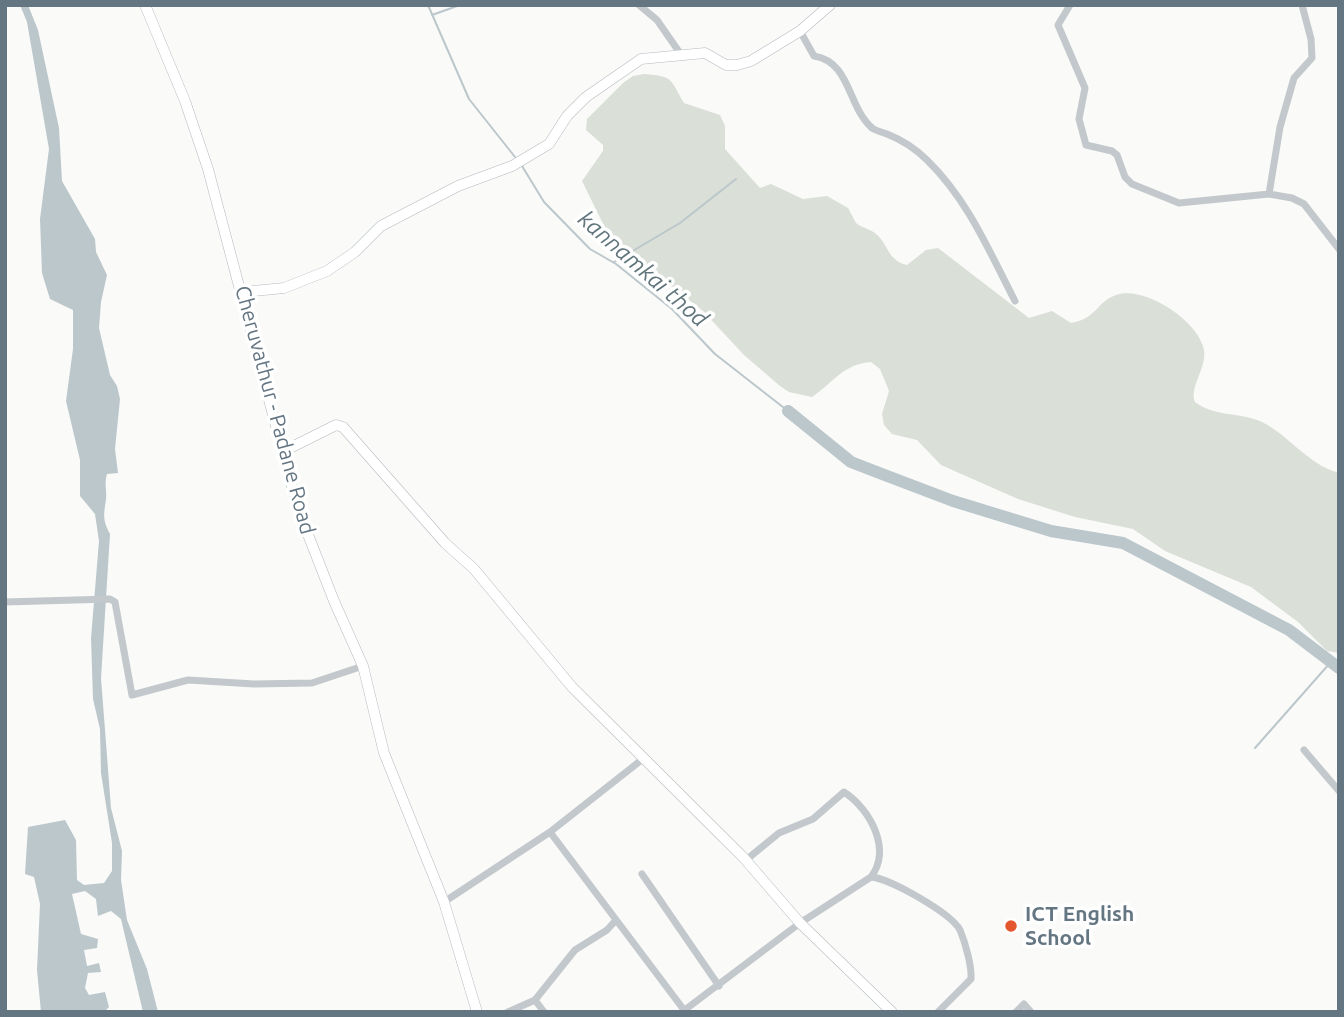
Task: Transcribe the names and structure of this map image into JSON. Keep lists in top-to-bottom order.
{
  "streets": {
    "street": ["Cheruvathur - Padane Road"]
  },
  "water": ["kannamkai thod"],
  "places": ["ICT English School"]
}
